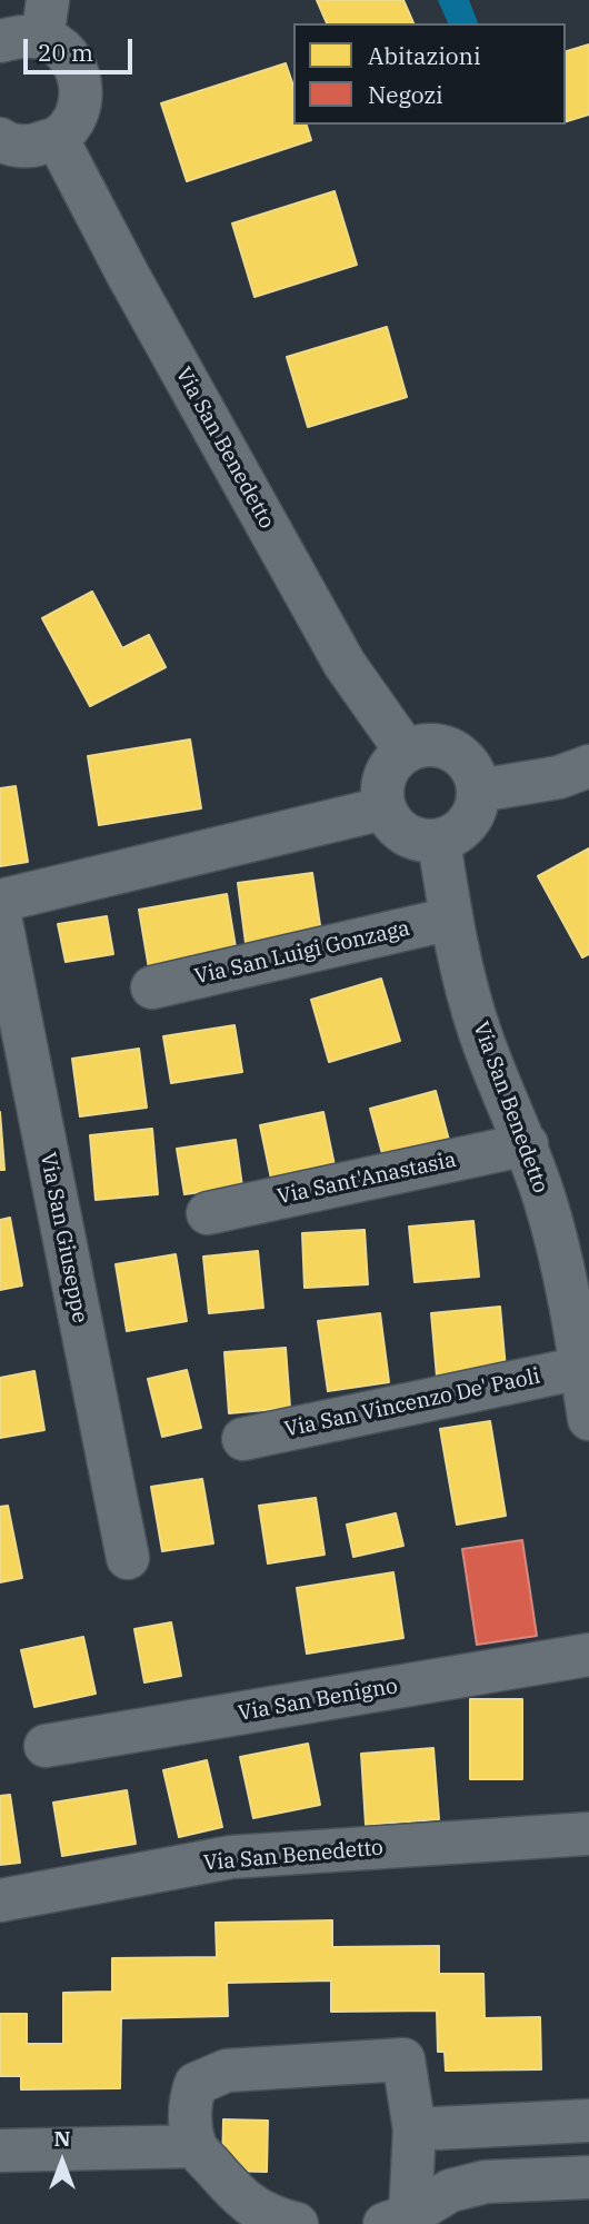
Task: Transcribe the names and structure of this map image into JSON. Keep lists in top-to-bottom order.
{
  "streets": {
    "street": [
      "Via San Benedetto",
      "Via San Luigi Gonzaga",
      "Via Sant'Anastasia",
      "Via San Giuseppe",
      "Via San Vincenzo De' Paoli",
      "Via San Benigno"
    ]
  },
  "crossings": [
    ["Via San Benedetto", "Via San Luigi Gonzaga"],
    ["Via San Benedetto", "Via Sant'Anastasia"],
    ["Via San Benedetto", "Via San Vincenzo De' Paoli"]
  ],
  "legend": ["Abitazioni", "Negozi"],
  "scale_bar": "20 m",
  "north": "top"
}
